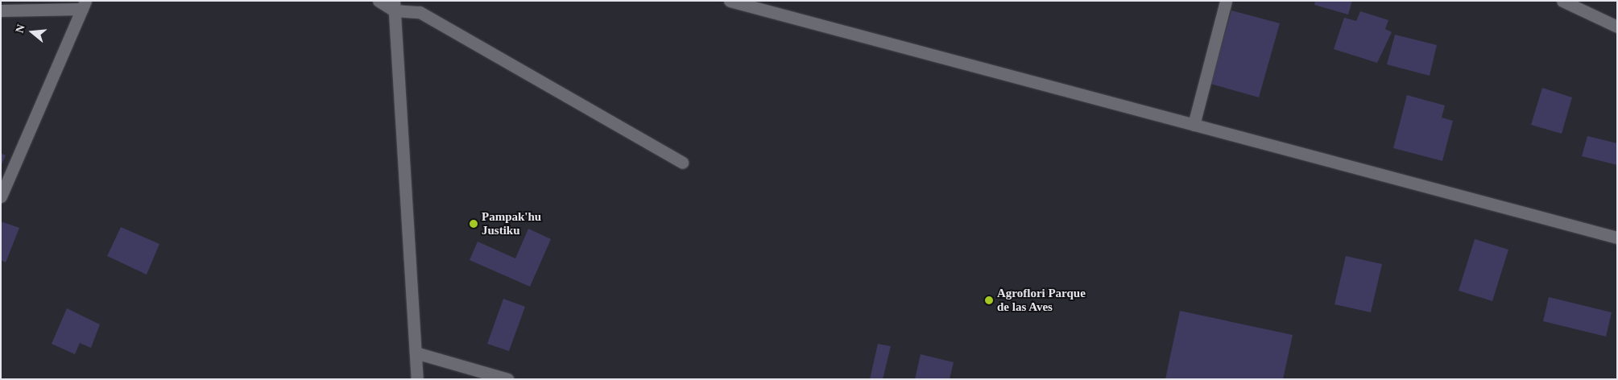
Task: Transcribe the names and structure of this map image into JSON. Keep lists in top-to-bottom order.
{
  "places": ["Pampak'hu Justiku", "Agroflori Parque de las Aves"],
  "north": "left"
}
